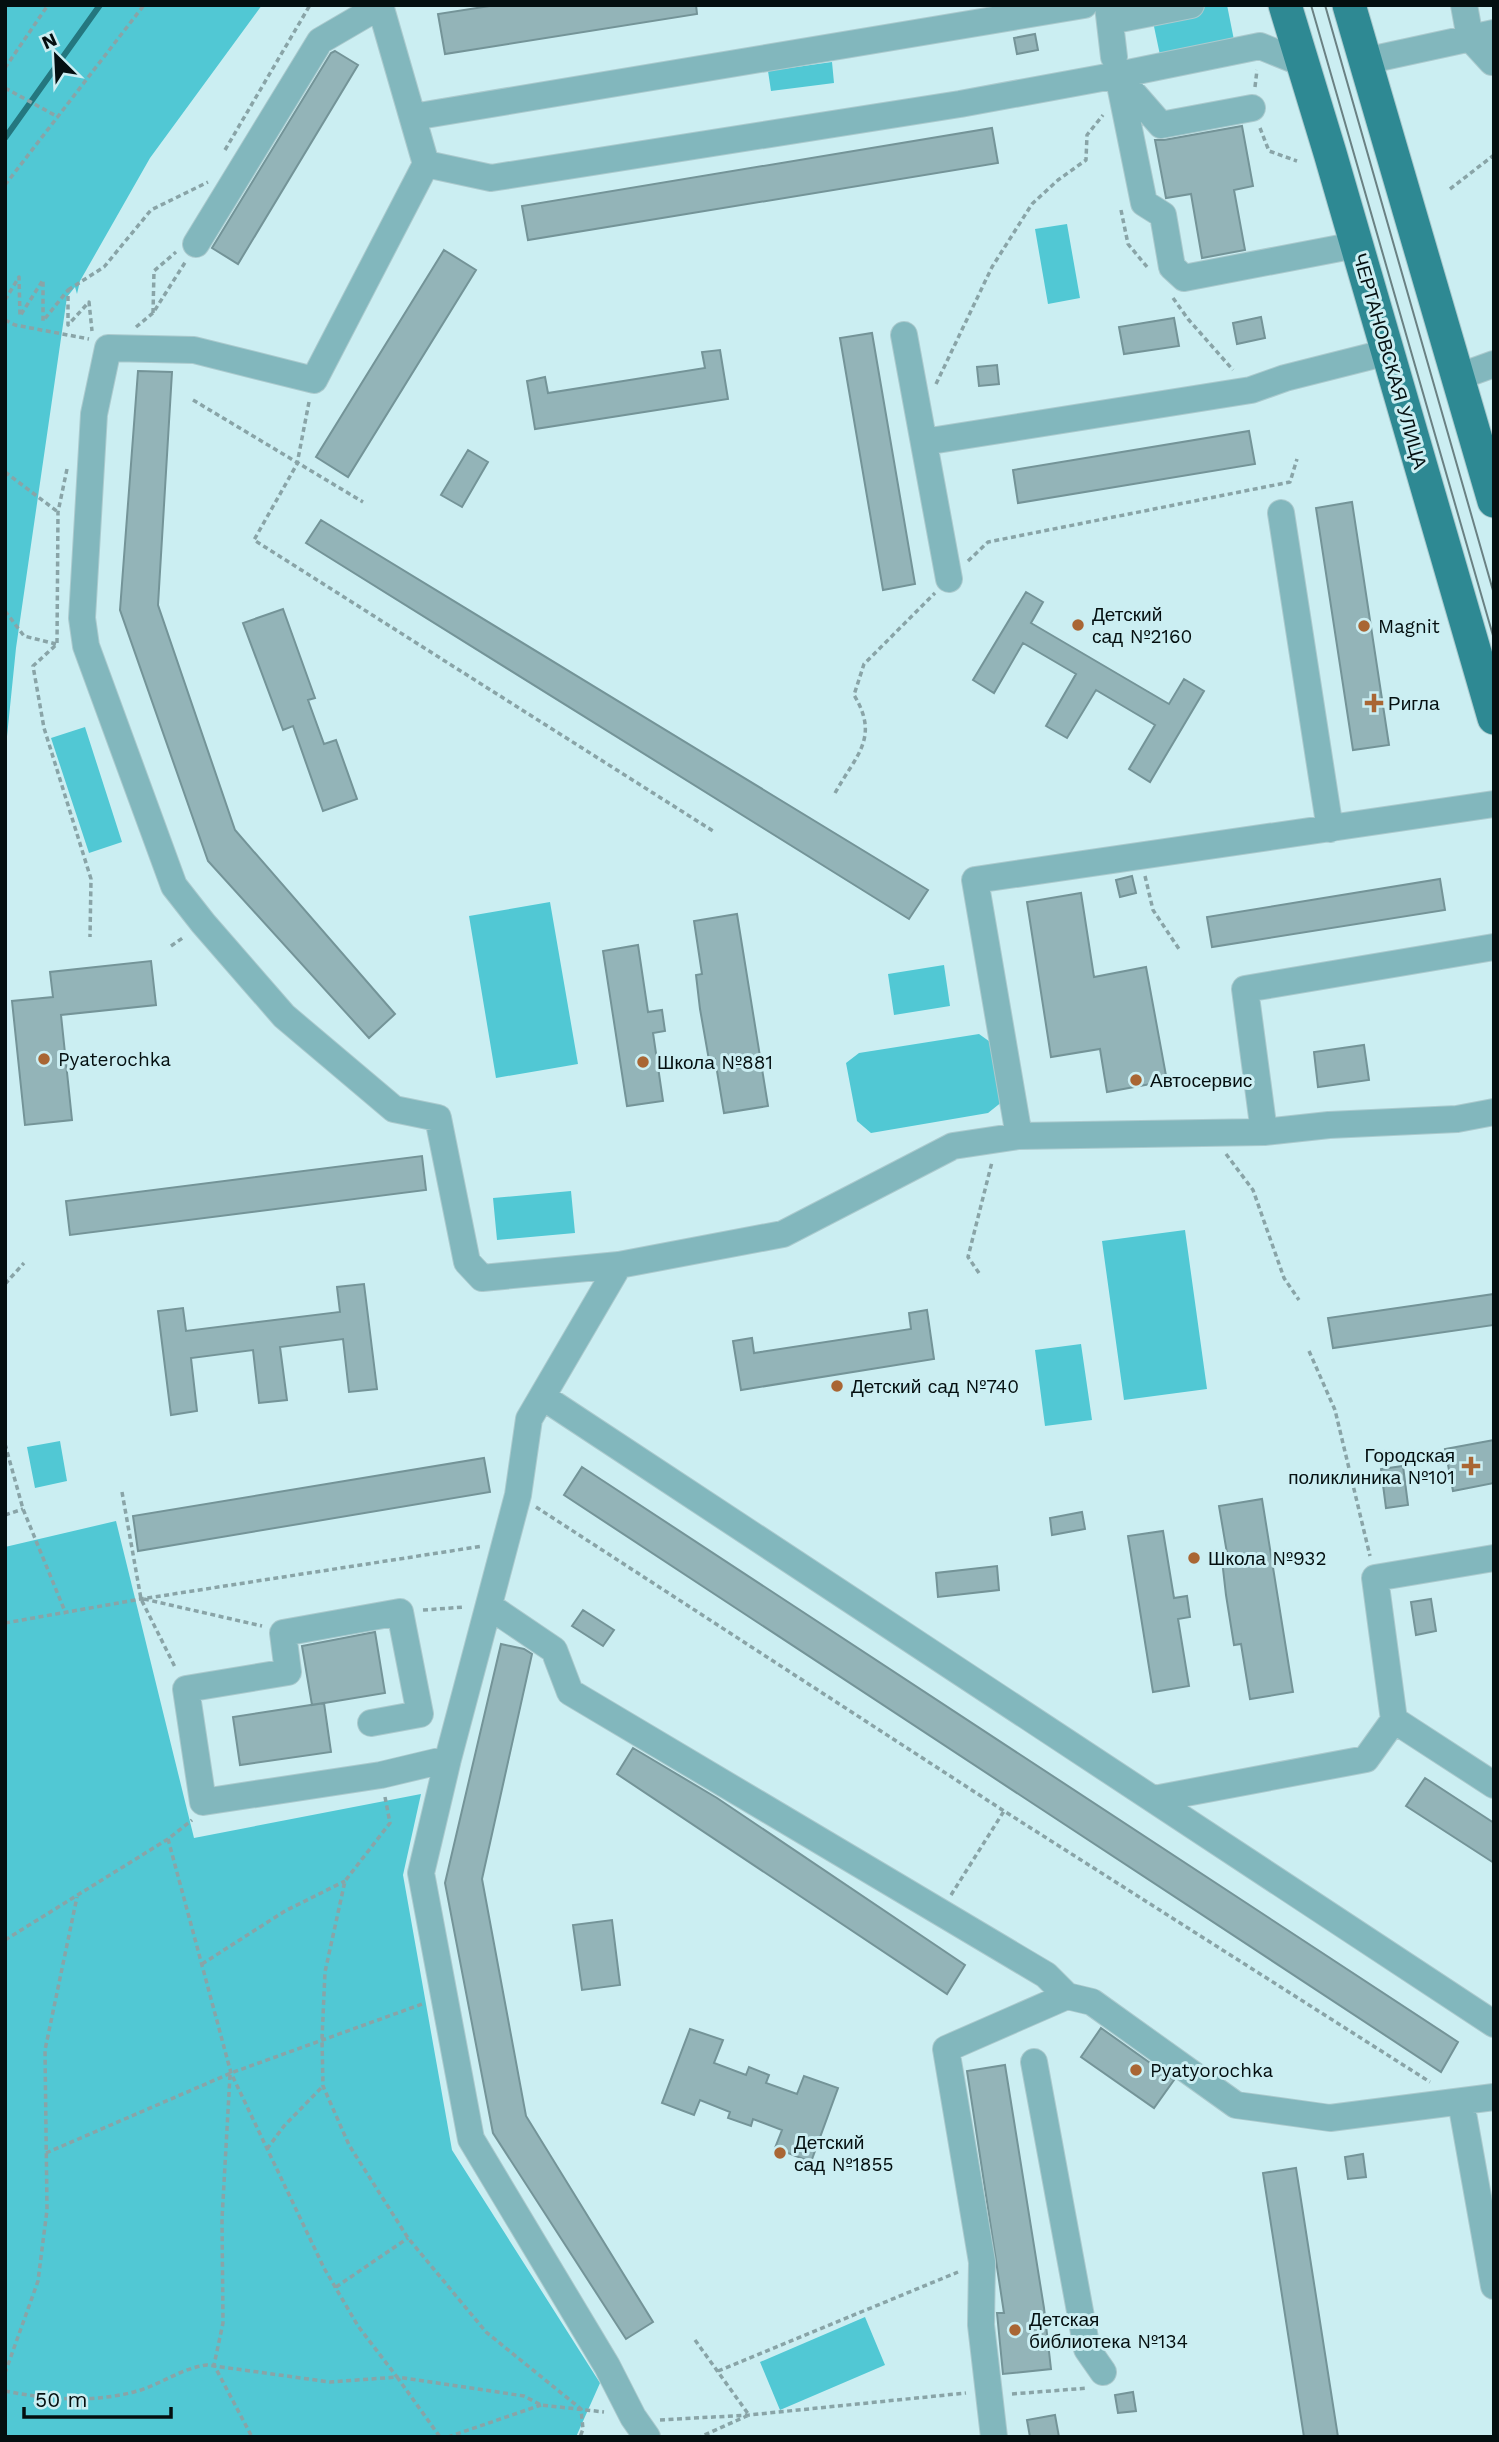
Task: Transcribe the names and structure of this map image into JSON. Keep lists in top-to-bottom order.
{
  "streets": {
    "main road": ["ЧЕРТАНОВСКАЯ УЛИЦА"]
  },
  "places": {
    "other": [
      "Детский сад №2160",
      "Magnit",
      "Pyaterochka",
      "Школа №881",
      "Автосервис",
      "Детский сад №740",
      "Школа №932",
      "Pyatyorochka",
      "Детский сад №1855",
      "Детская библиотека №134"
    ],
    "health": ["Ригла", "Городская поликлиника №101"]
  },
  "scale_bar": "50 m",
  "north": "top left"
}
